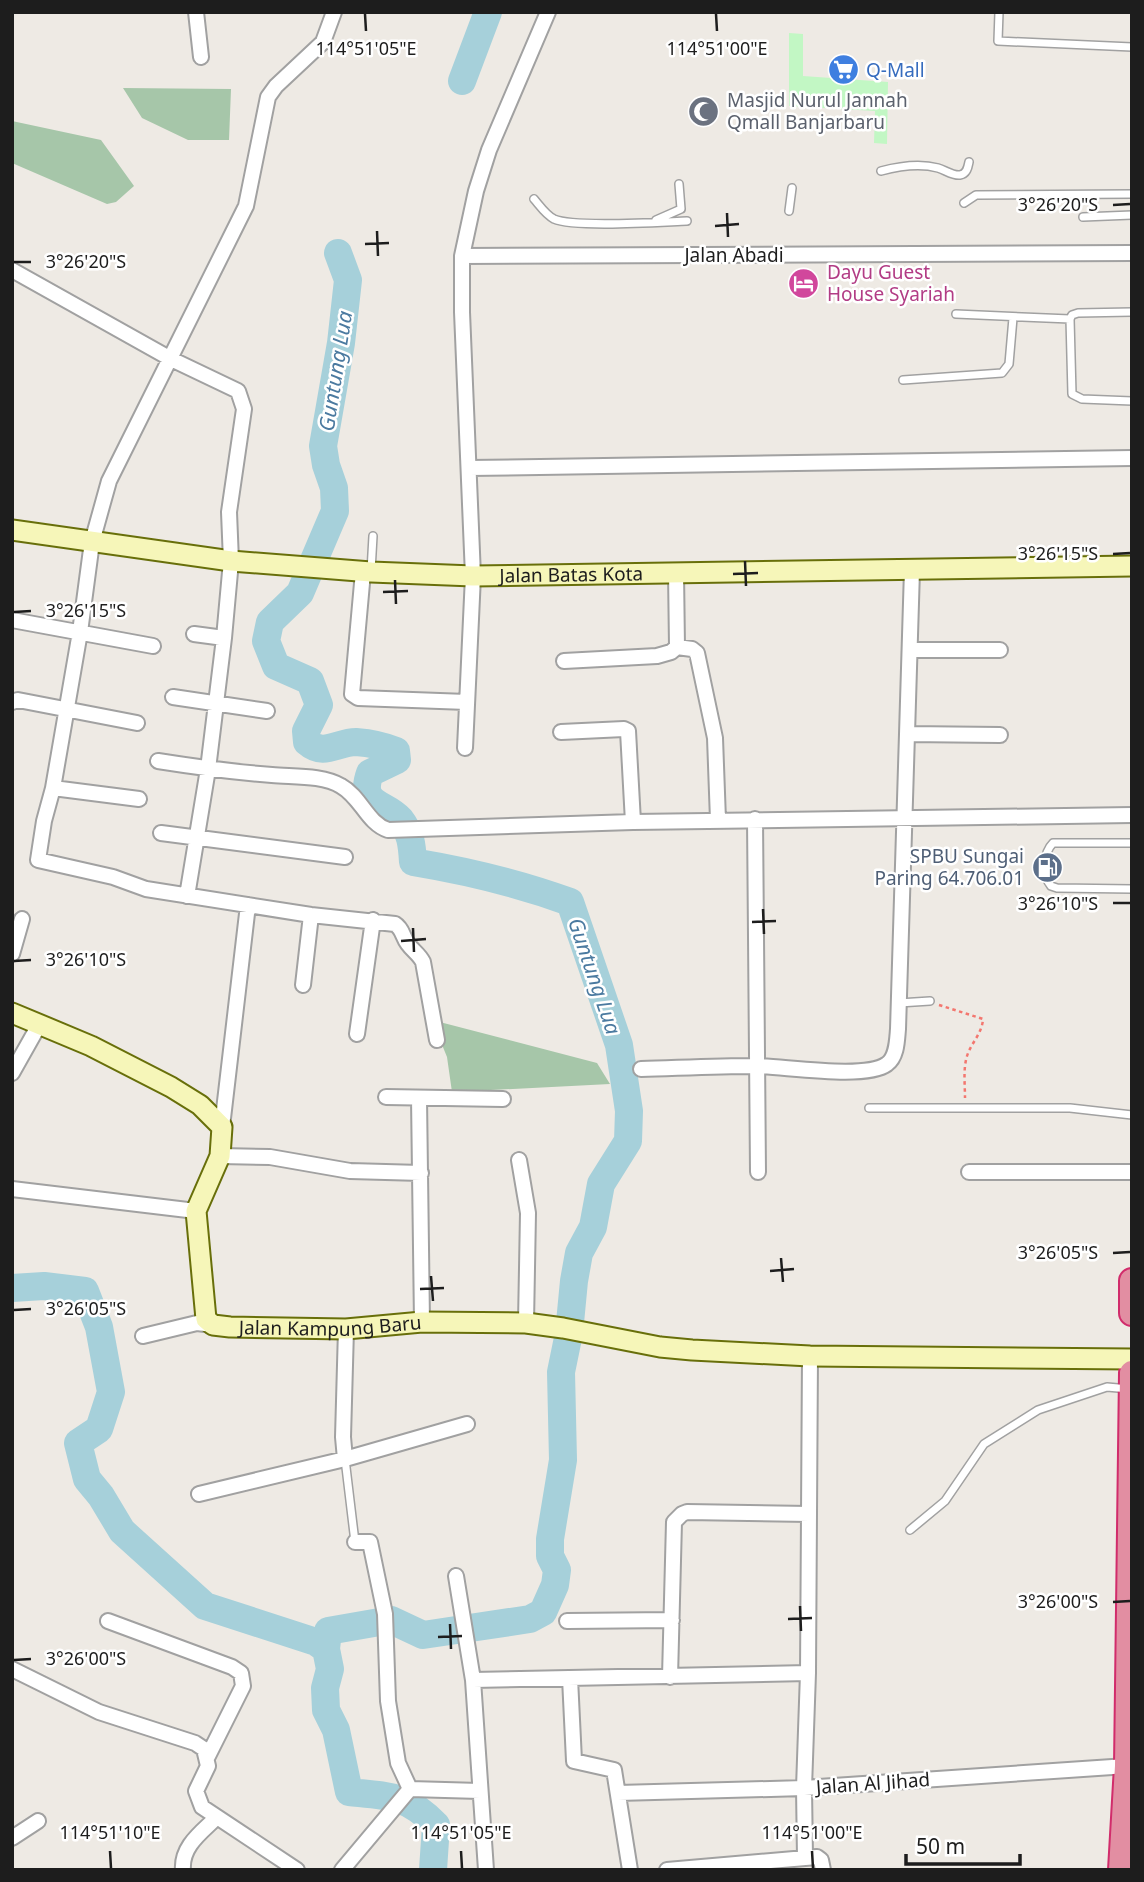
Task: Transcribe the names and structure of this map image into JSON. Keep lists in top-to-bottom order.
{
  "streets": {
    "street": [
      "Jalan Abadi",
      "Jalan Batas Kota",
      "Jalan Kampung Baru",
      "Jalan Al Jihad"
    ]
  },
  "water": ["Guntung Lua"],
  "places": {
    "supermarket": ["Q-Mall"],
    "mosque": ["Masjid Nurul Jannah Qmall Banjarbaru"],
    "hotel": ["Dayu Guest House Syariah"],
    "fuel station": ["SPBU Sungai Paring 64.706.01"]
  },
  "scale_bar": "50 m",
  "coordinates": [
    "114°51'05\"E",
    "114°51'00\"E",
    "3°26'20\"S",
    "3°26'15\"S",
    "3°26'10\"S",
    "3°26'05\"S",
    "3°26'00\"S",
    "114°51'10\"E"
  ]
}
